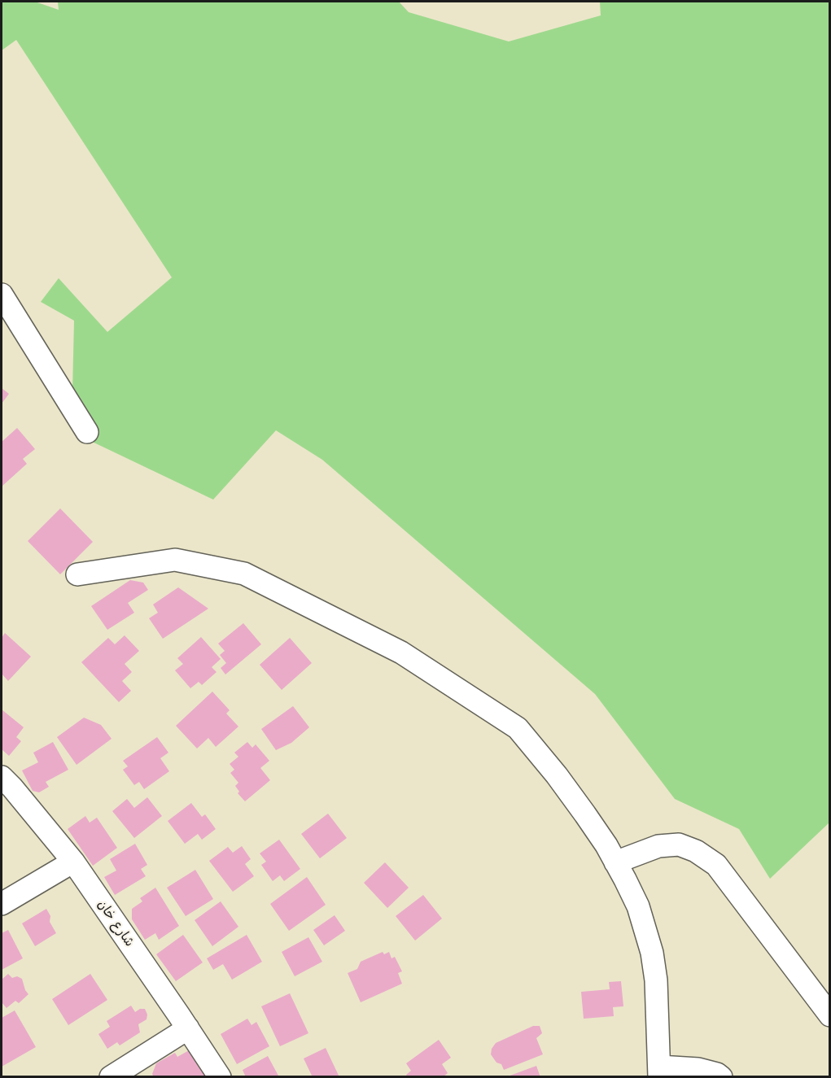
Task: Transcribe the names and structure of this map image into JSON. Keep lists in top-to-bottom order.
{
  "streets": {
    "street": ["شارع خان"]
  }
}
